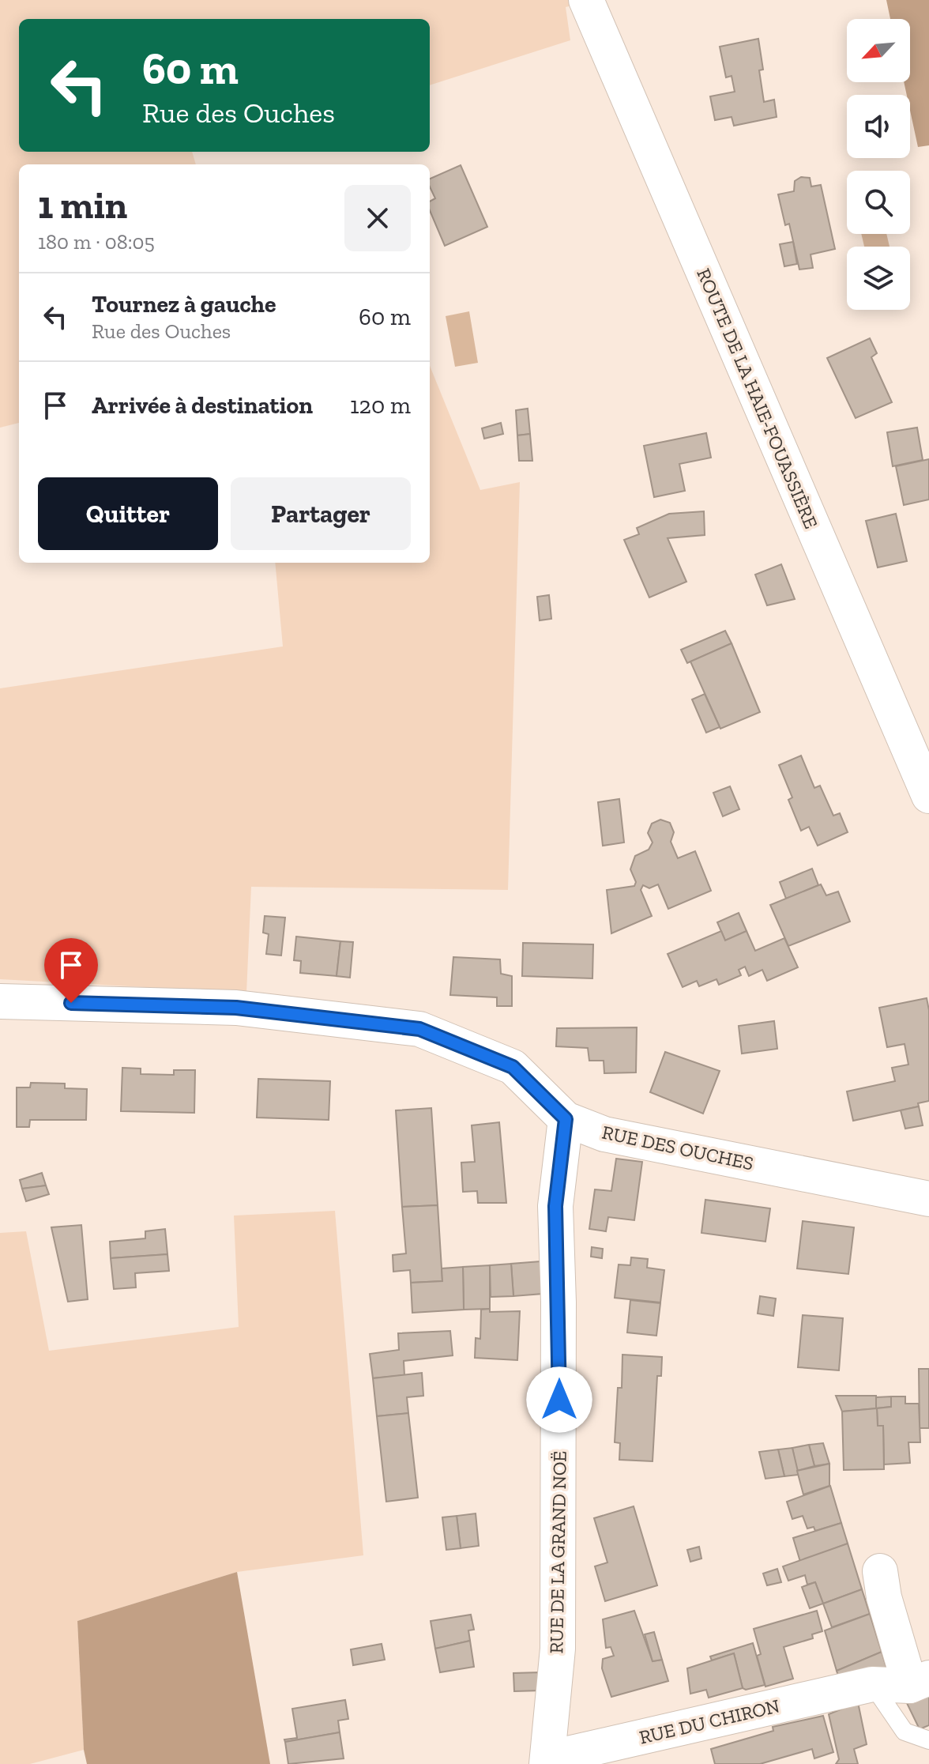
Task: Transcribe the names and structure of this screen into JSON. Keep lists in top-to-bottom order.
{
  "streets": {
    "street": [
      "ROUTE DE LA HAIE-FOUASSIÈRE",
      "RUE DES OUCHES",
      "RUE DE LA GRAND NOË",
      "RUE DU CHIRON"
    ]
  },
  "crossings": [
    ["RUE DES OUCHES", "RUE DE LA GRAND NOË"],
    ["RUE DE LA GRAND NOË", "RUE DU CHIRON"]
  ],
  "north": "bottom left",
  "page": {
    "turn": ["60 m", "Rue des Ouches"],
    "heading": ["1 min", "180 m · 08:05"],
    "list": [
      {
        "name": "Tournez à gauche",
        "note": "Rue des Ouches",
        "value": "60 m"
      },
      {
        "name": "Arrivée à destination",
        "value": "120 m"
      }
    ],
    "buttons": ["Quitter", "Partager"]
  }
}
